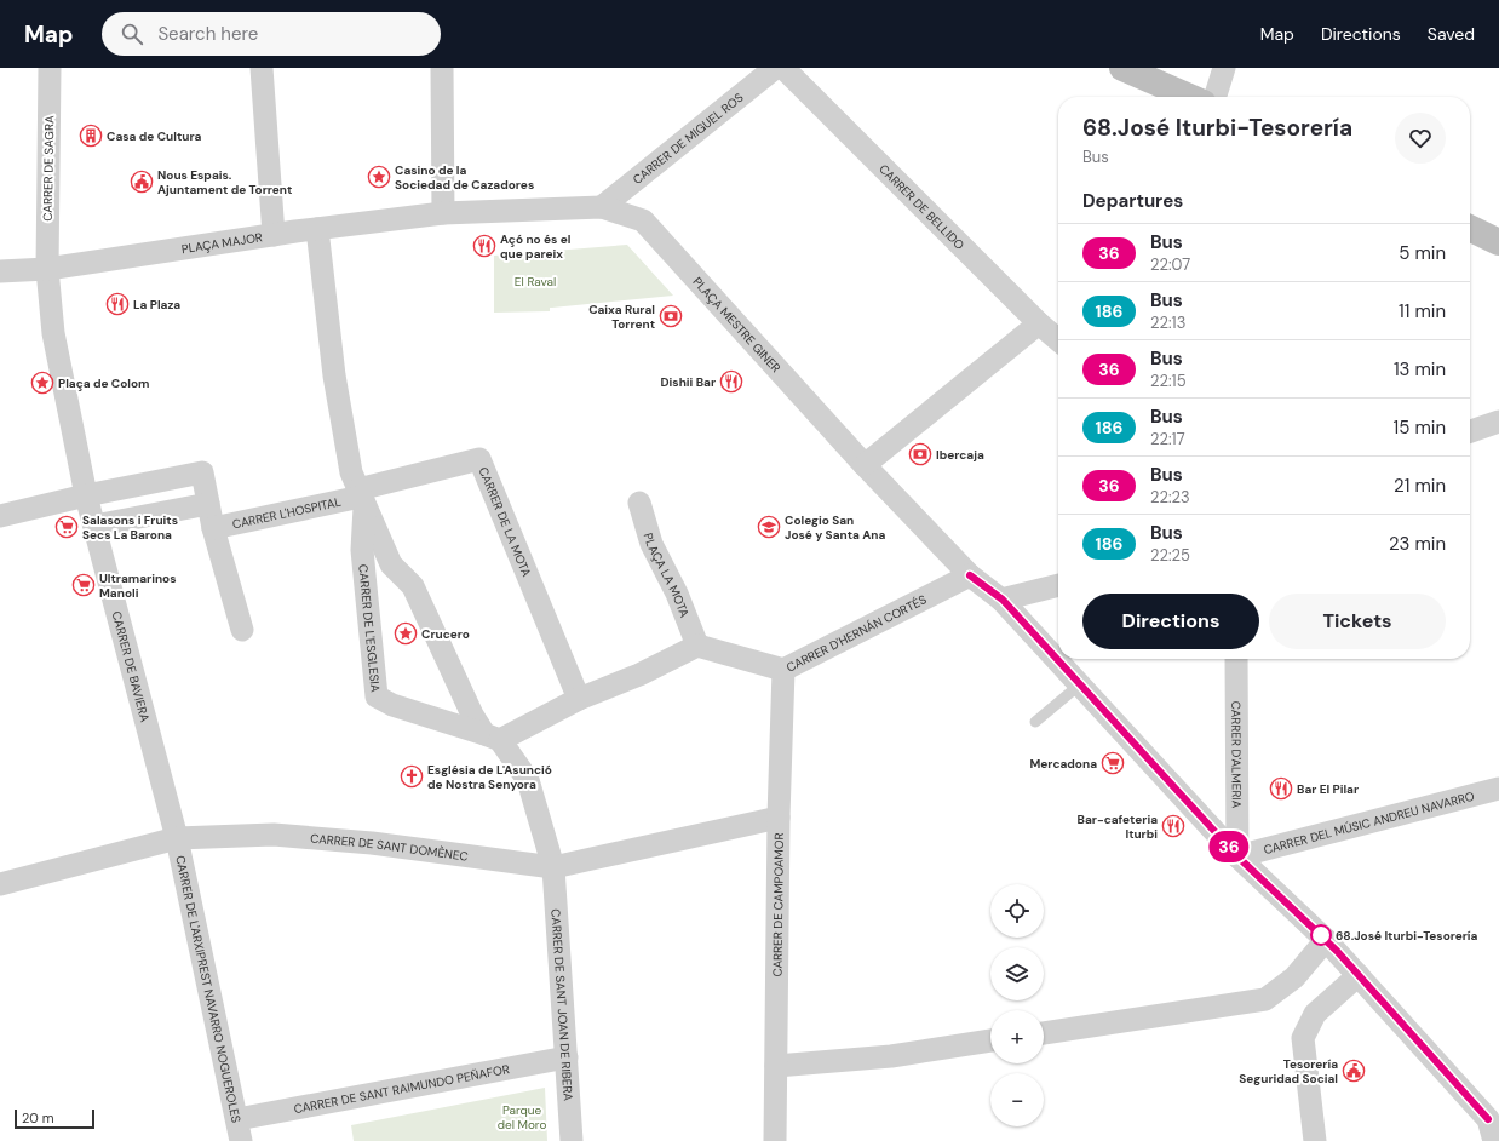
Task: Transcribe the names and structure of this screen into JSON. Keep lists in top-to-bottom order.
{
  "streets": {
    "street": [
      "CARRER DE MIGUEL ROS",
      "CARRER DE SAGRA",
      "CARRER DE BELLIDO",
      "PLAÇA MAJOR",
      "PLAÇA MESTRE GINER",
      "CARRER L'HOSPITAL",
      "CARRER DE LA MOTA",
      "PLAÇA LA MOTA",
      "CARRER DE L'ESGLESIA",
      "CARRER D'HERNÁN CORTÉS",
      "CARRER DE BAVIERA",
      "CARRER D'ALMERIA",
      "CARRER DEL MÚSIC ANDREU NAVARRO",
      "CARRER DE SANT DOMÈNEC",
      "CARRER DE CAMPOAMOR",
      "CARRER DE L'ARXIPREST NAVARRO NOGUEROLES",
      "CARRER DE SANT JOAN DE RIBERA",
      "CARRER DE SANT RAIMUNDO PEÑAFOR"
    ]
  },
  "crossings": [
    ["CARRER DE MIGUEL ROS", "PLAÇA MESTRE GINER"],
    ["CARRER DE SAGRA", "PLAÇA MAJOR"],
    ["PLAÇA MAJOR", "PLAÇA MESTRE GINER"],
    ["PLAÇA MAJOR", "CARRER DE L'ESGLESIA"],
    ["PLAÇA MESTRE GINER", "CARRER D'HERNÁN CORTÉS"],
    ["PLAÇA MESTRE GINER", "CARRER D'ALMERIA"],
    ["PLAÇA MESTRE GINER", "CARRER DEL MÚSIC ANDREU NAVARRO"],
    ["CARRER L'HOSPITAL", "CARRER DE LA MOTA"],
    ["CARRER L'HOSPITAL", "CARRER DE L'ESGLESIA"],
    ["CARRER DE LA MOTA", "CARRER DE L'ESGLESIA"],
    ["PLAÇA LA MOTA", "CARRER D'HERNÁN CORTÉS"],
    ["CARRER DE L'ESGLESIA", "CARRER DE SANT DOMÈNEC"],
    ["CARRER DE L'ESGLESIA", "CARRER DE SANT JOAN DE RIBERA"],
    ["CARRER D'HERNÁN CORTÉS", "CARRER DE CAMPOAMOR"],
    ["CARRER DE BAVIERA", "CARRER DE SANT DOMÈNEC"],
    ["CARRER DE BAVIERA", "CARRER DE L'ARXIPREST NAVARRO NOGUEROLES"],
    ["CARRER D'ALMERIA", "CARRER DEL MÚSIC ANDREU NAVARRO"],
    ["CARRER DE SANT DOMÈNEC", "CARRER DE CAMPOAMOR"],
    ["CARRER DE SANT DOMÈNEC", "CARRER DE L'ARXIPREST NAVARRO NOGUEROLES"],
    ["CARRER DE SANT DOMÈNEC", "CARRER DE SANT JOAN DE RIBERA"],
    ["CARRER DE L'ARXIPREST NAVARRO NOGUEROLES", "CARRER DE SANT RAIMUNDO PEÑAFOR"],
    ["CARRER DE SANT JOAN DE RIBERA", "CARRER DE SANT RAIMUNDO PEÑAFOR"]
  ],
  "parks": ["El Raval", "Parque del Moro"],
  "places": {
    "building": ["Casa de Cultura"],
    "place": ["Casino de la Sociedad de Cazadores", "Plaça de Colom", "Crucero"],
    "public building": ["Nous Espais. Ajuntament de Torrent", "Tesorería Seguridad Social"],
    "restaurant": [
      "Açó no és el que pareix",
      "La Plaza",
      "Dishii Bar",
      "Bar El Pilar",
      "Bar-cafeteria Iturbi"
    ],
    "bank": ["Caixa Rural Torrent", "Ibercaja"],
    "supermarket": ["Salasons i Fruits Secs La Barona", "Ultramarinos Manoli", "Mercadona"],
    "school or university": ["Colegio San José y Santa Ana"],
    "church": ["Església de L'Asunció de Nostra Senyora"],
    "other": ["68.José Iturbi-Tesorería"]
  },
  "lines": ["bus line 36"],
  "scale_bar": "20 m",
  "page": {
    "header": "Map",
    "search": "Search here",
    "nav": ["Map", "Directions", "Saved"],
    "on_map": "36",
    "heading": [
      ["68.José Iturbi-Tesorería", "Bus"],
      "Departures"
    ],
    "list": [
      {
        "mark": "36",
        "name": "Bus",
        "note": "22:07",
        "value": "5 min"
      },
      {
        "mark": "186",
        "name": "Bus",
        "note": "22:13",
        "value": "11 min"
      },
      {
        "mark": "36",
        "name": "Bus",
        "note": "22:15",
        "value": "13 min"
      },
      {
        "mark": "186",
        "name": "Bus",
        "note": "22:17",
        "value": "15 min"
      },
      {
        "mark": "36",
        "name": "Bus",
        "note": "22:23",
        "value": "21 min"
      },
      {
        "mark": "186",
        "name": "Bus",
        "note": "22:25",
        "value": "23 min"
      }
    ],
    "buttons": ["Directions", "Tickets"],
    "map_buttons": ["+", "−"],
    "scale": "20 m"
  }
}
